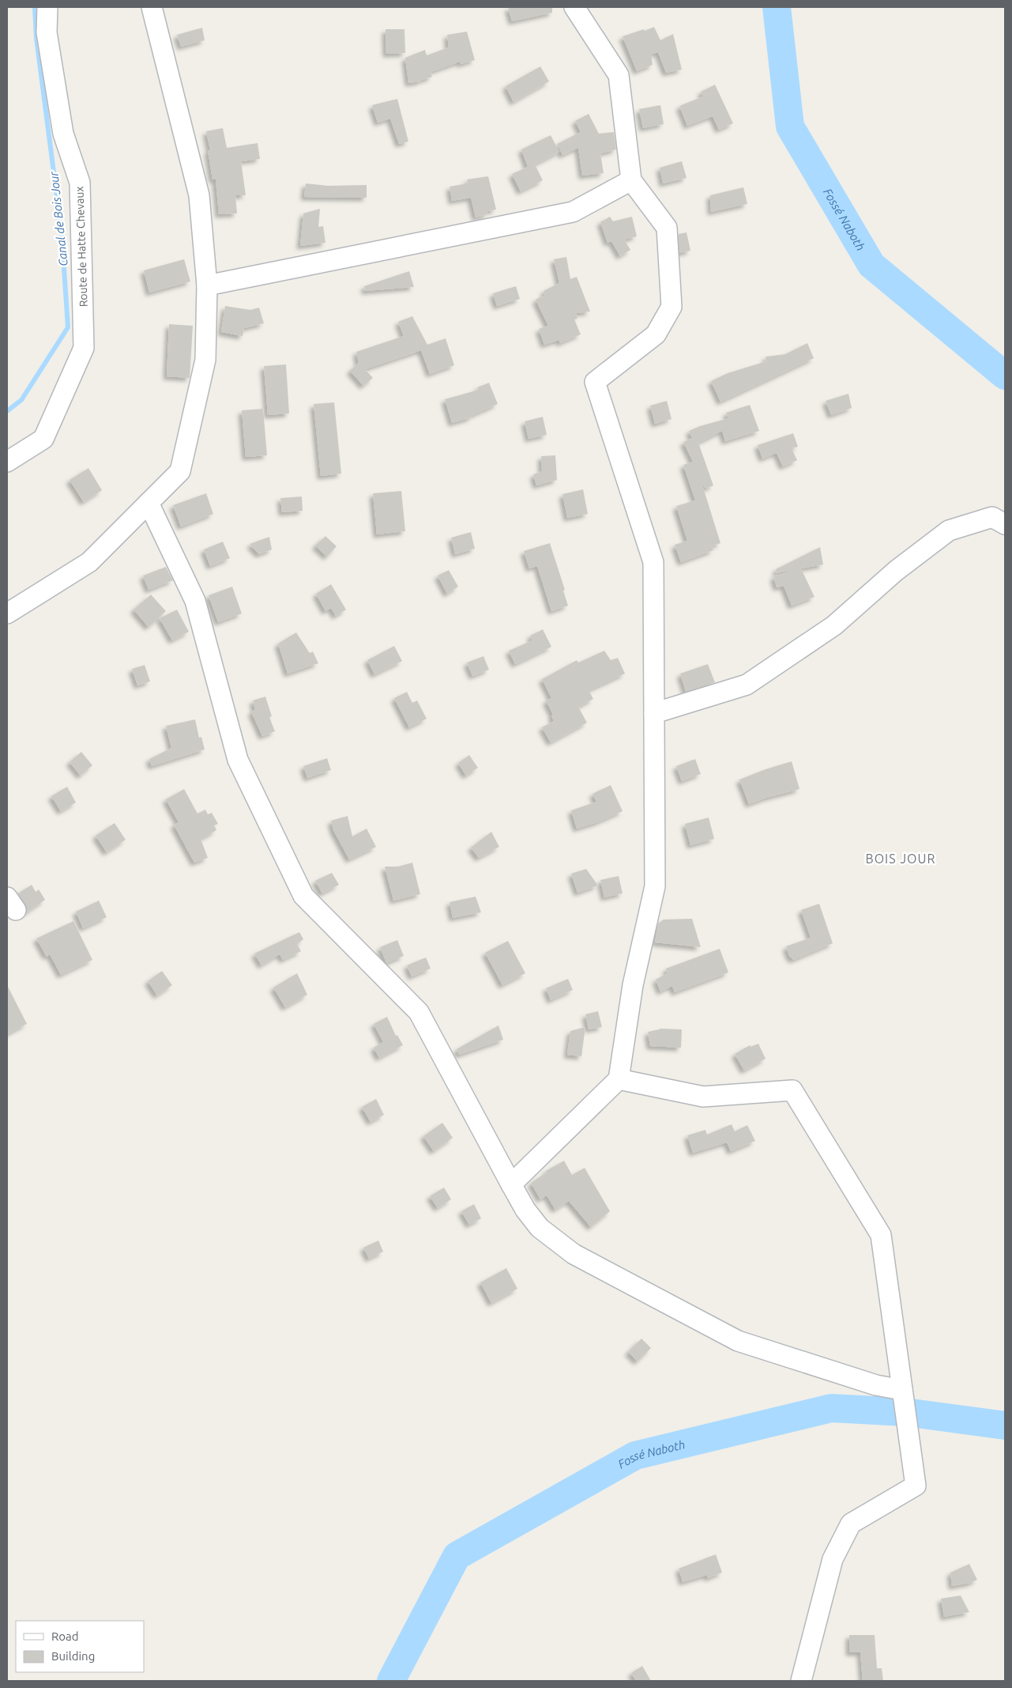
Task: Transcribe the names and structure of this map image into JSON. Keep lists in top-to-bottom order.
{
  "streets": {
    "street": ["Route de Hatte Chevaux"]
  },
  "districts": ["BOIS JOUR"],
  "water": ["Canal de Bois Jour", "Fossé Naboth"],
  "legend": ["Road", "Building"]
}
